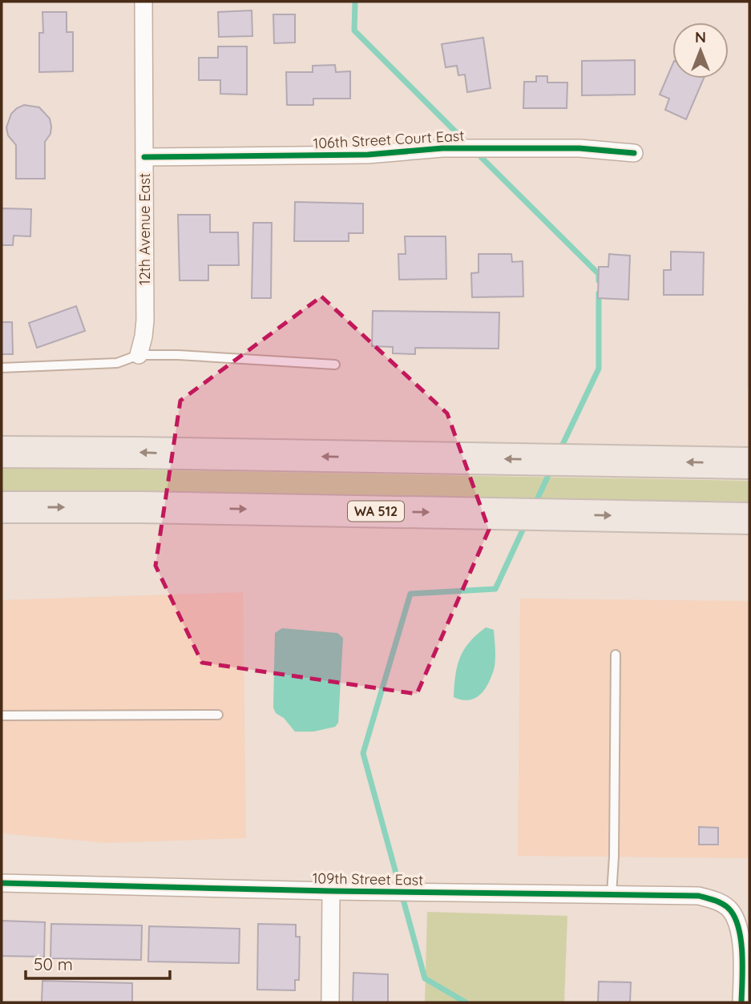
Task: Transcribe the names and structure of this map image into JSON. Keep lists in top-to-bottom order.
{
  "streets": {
    "highway": ["WA 512"],
    "street": ["106th Street Court East", "12th Avenue East", "109th Street East"]
  },
  "crossings": [
    ["106th Street Court East", "12th Avenue East"]
  ],
  "scale_bar": "50 m",
  "north": "top"
}
